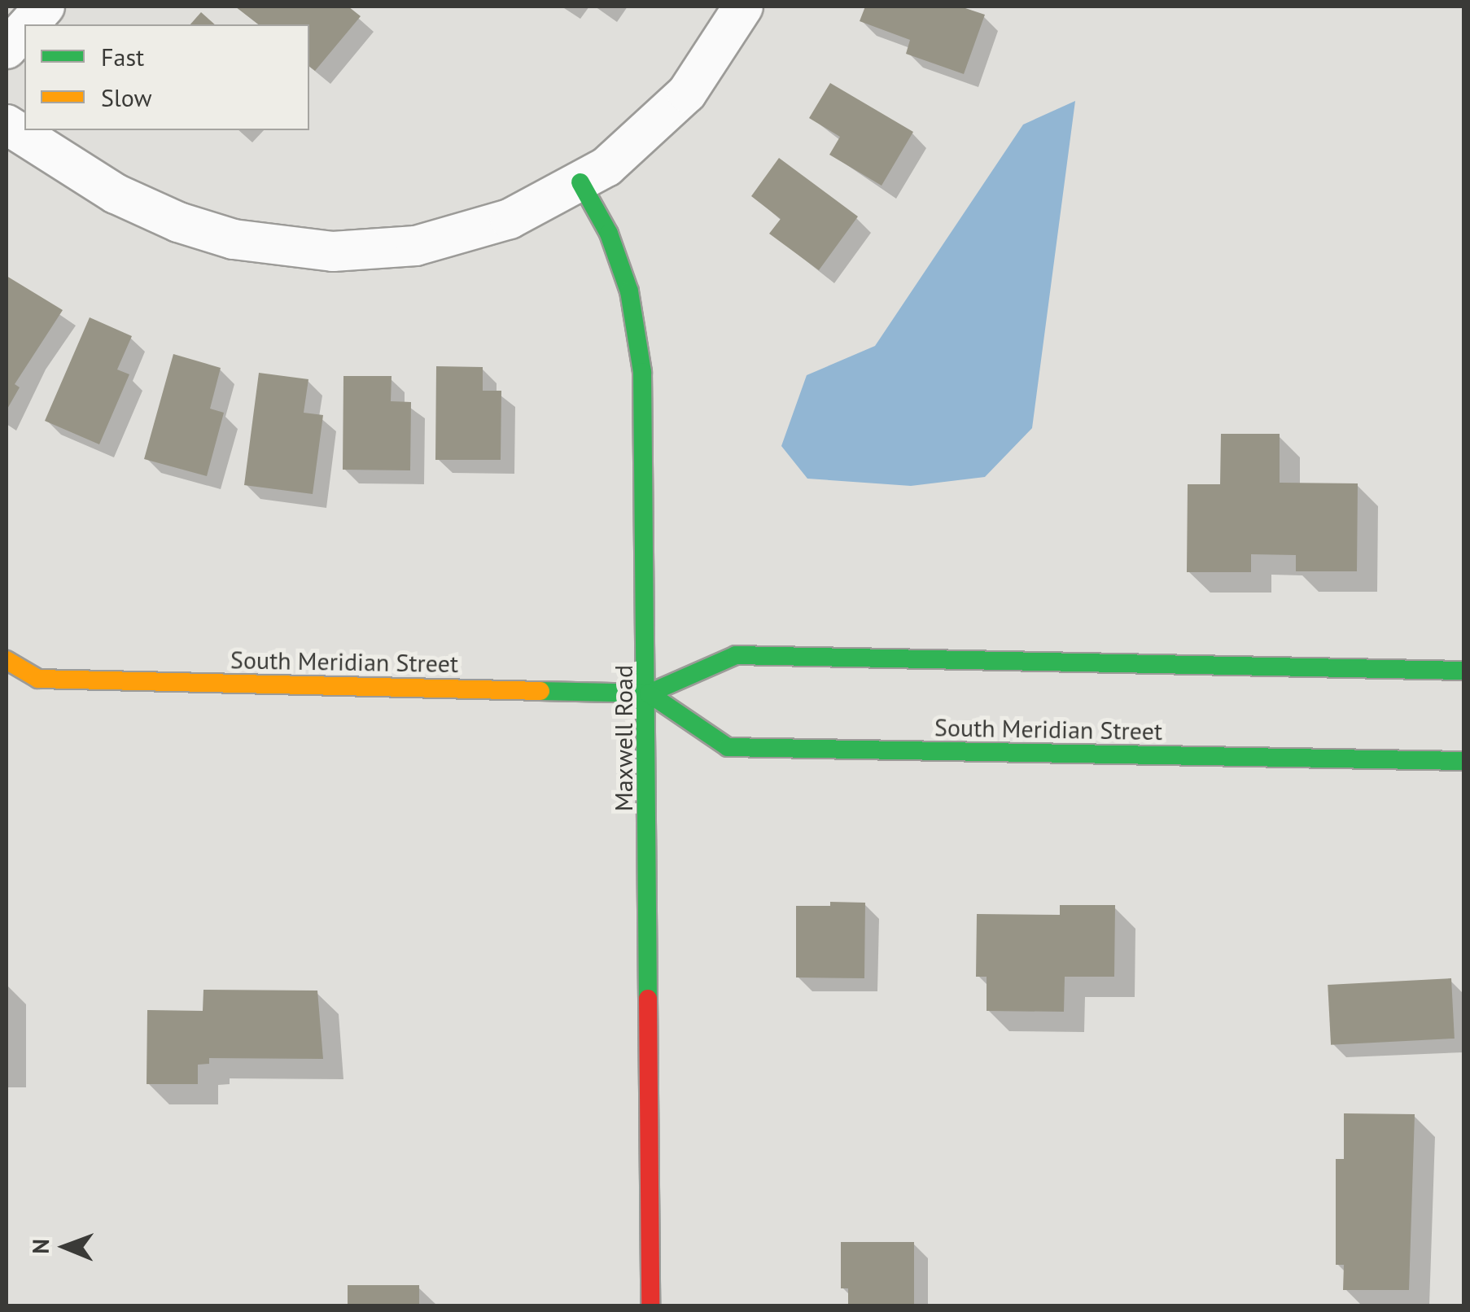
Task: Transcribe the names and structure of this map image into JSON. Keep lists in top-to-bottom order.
{
  "streets": {
    "main road": ["South Meridian Street", "Maxwell Road"]
  },
  "crossings": [
    ["South Meridian Street", "Maxwell Road"]
  ],
  "legend": ["Fast", "Slow"],
  "north": "left"
}
